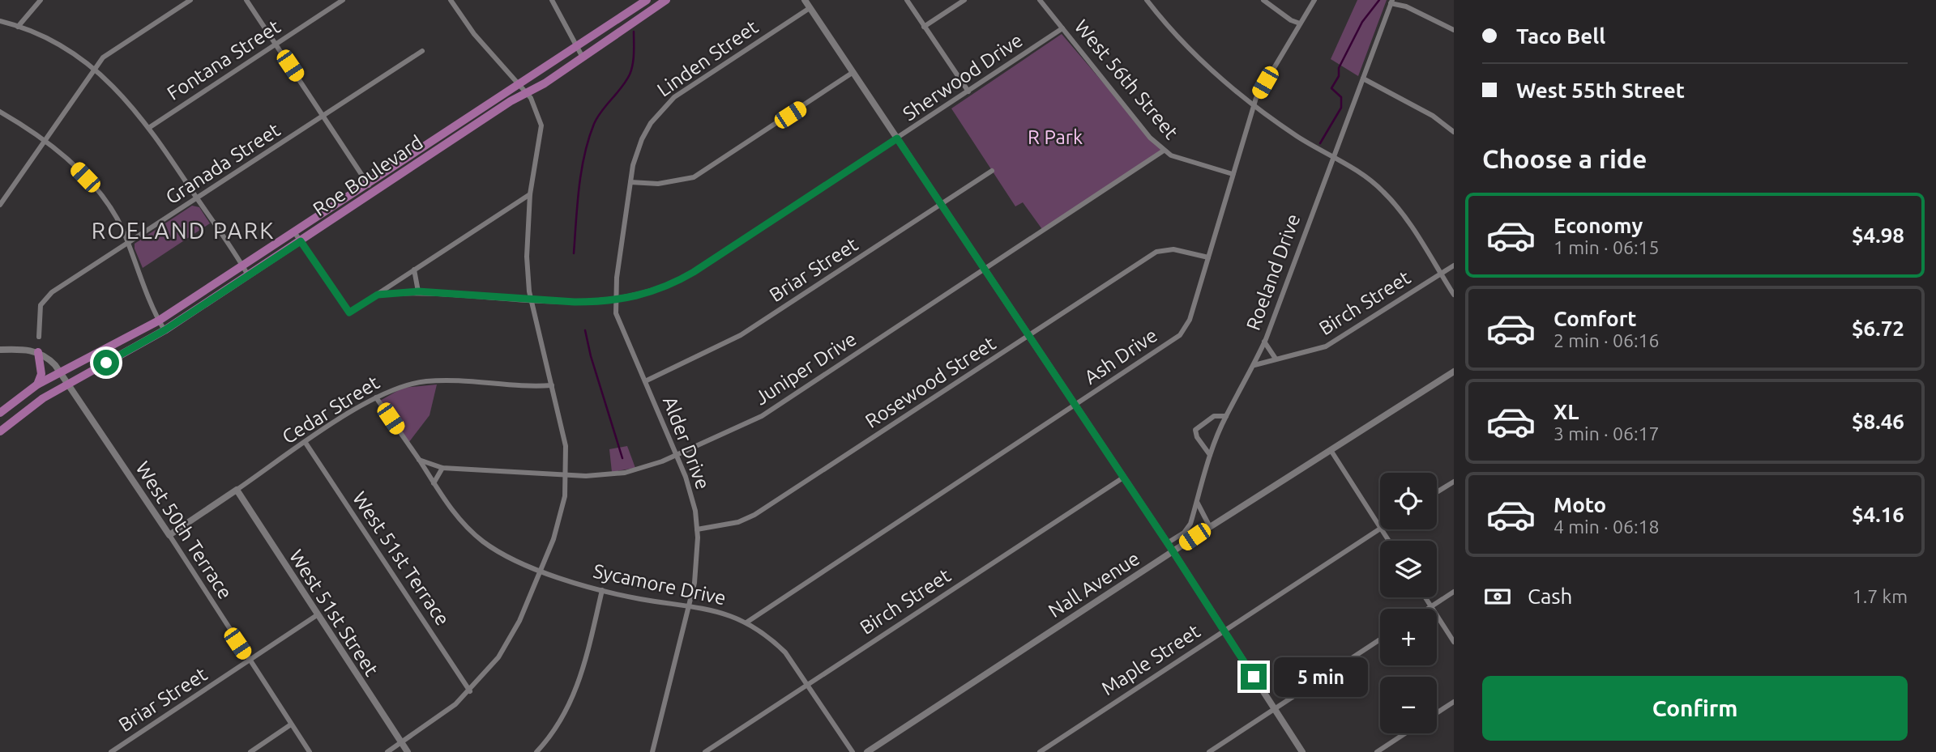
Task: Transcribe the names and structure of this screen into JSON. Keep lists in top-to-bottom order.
{
  "streets": {
    "main road": ["Roe Boulevard"],
    "street": [
      "Linden Street",
      "Fontana Street",
      "Sherwood Drive",
      "West 56th Street",
      "Granada Street",
      "Briar Street",
      "Roeland Drive",
      "Birch Street",
      "Ash Drive",
      "Juniper Drive",
      "Rosewood Street",
      "Cedar Street",
      "Alder Drive",
      "West 50th Terrace",
      "West 51st Terrace",
      "Sycamore Drive",
      "Nall Avenue",
      "West 51st Street",
      "Maple Street"
    ]
  },
  "crossings": [
    ["Linden Street", "Alder Drive"],
    ["Sherwood Drive", "West 56th Street"],
    ["Sherwood Drive", "Alder Drive"],
    ["West 56th Street", "Ash Drive"],
    ["West 56th Street", "Juniper Drive"],
    ["Roe Boulevard", "West 50th Terrace"],
    ["Briar Street", "Alder Drive"],
    ["Briar Street", "West 50th Terrace"],
    ["Briar Street", "West 51st Street"],
    ["Roeland Drive", "Birch Street"],
    ["Birch Street", "Sycamore Drive"],
    ["Ash Drive", "Rosewood Street"],
    ["Ash Drive", "Sycamore Drive"],
    ["Juniper Drive", "Alder Drive"],
    ["Juniper Drive", "Sycamore Drive"],
    ["Rosewood Street", "Alder Drive"],
    ["Cedar Street", "West 51st Terrace"],
    ["Cedar Street", "Sycamore Drive"],
    ["Cedar Street", "West 51st Street"],
    ["Alder Drive", "Sycamore Drive"]
  ],
  "districts": ["ROELAND PARK"],
  "parks": ["R Park"],
  "page": {
    "banner": ["Taco Bell", "West 55th Street"],
    "heading": "Choose a ride",
    "list": [
      {
        "name": "Economy",
        "note": "1 min · 06:15",
        "value": "$4.98"
      },
      {
        "name": "Comfort",
        "note": "2 min · 06:16",
        "value": "$6.72"
      },
      {
        "name": "XL",
        "note": "3 min · 06:17",
        "value": "$8.46"
      },
      {
        "name": "Moto",
        "note": "4 min · 06:18",
        "value": "$4.16"
      }
    ],
    "map_buttons": ["+", "−"],
    "pay": ["Cash", "1.7 km"],
    "bubble": "5 min",
    "buttons": "Confirm"
  }
}
